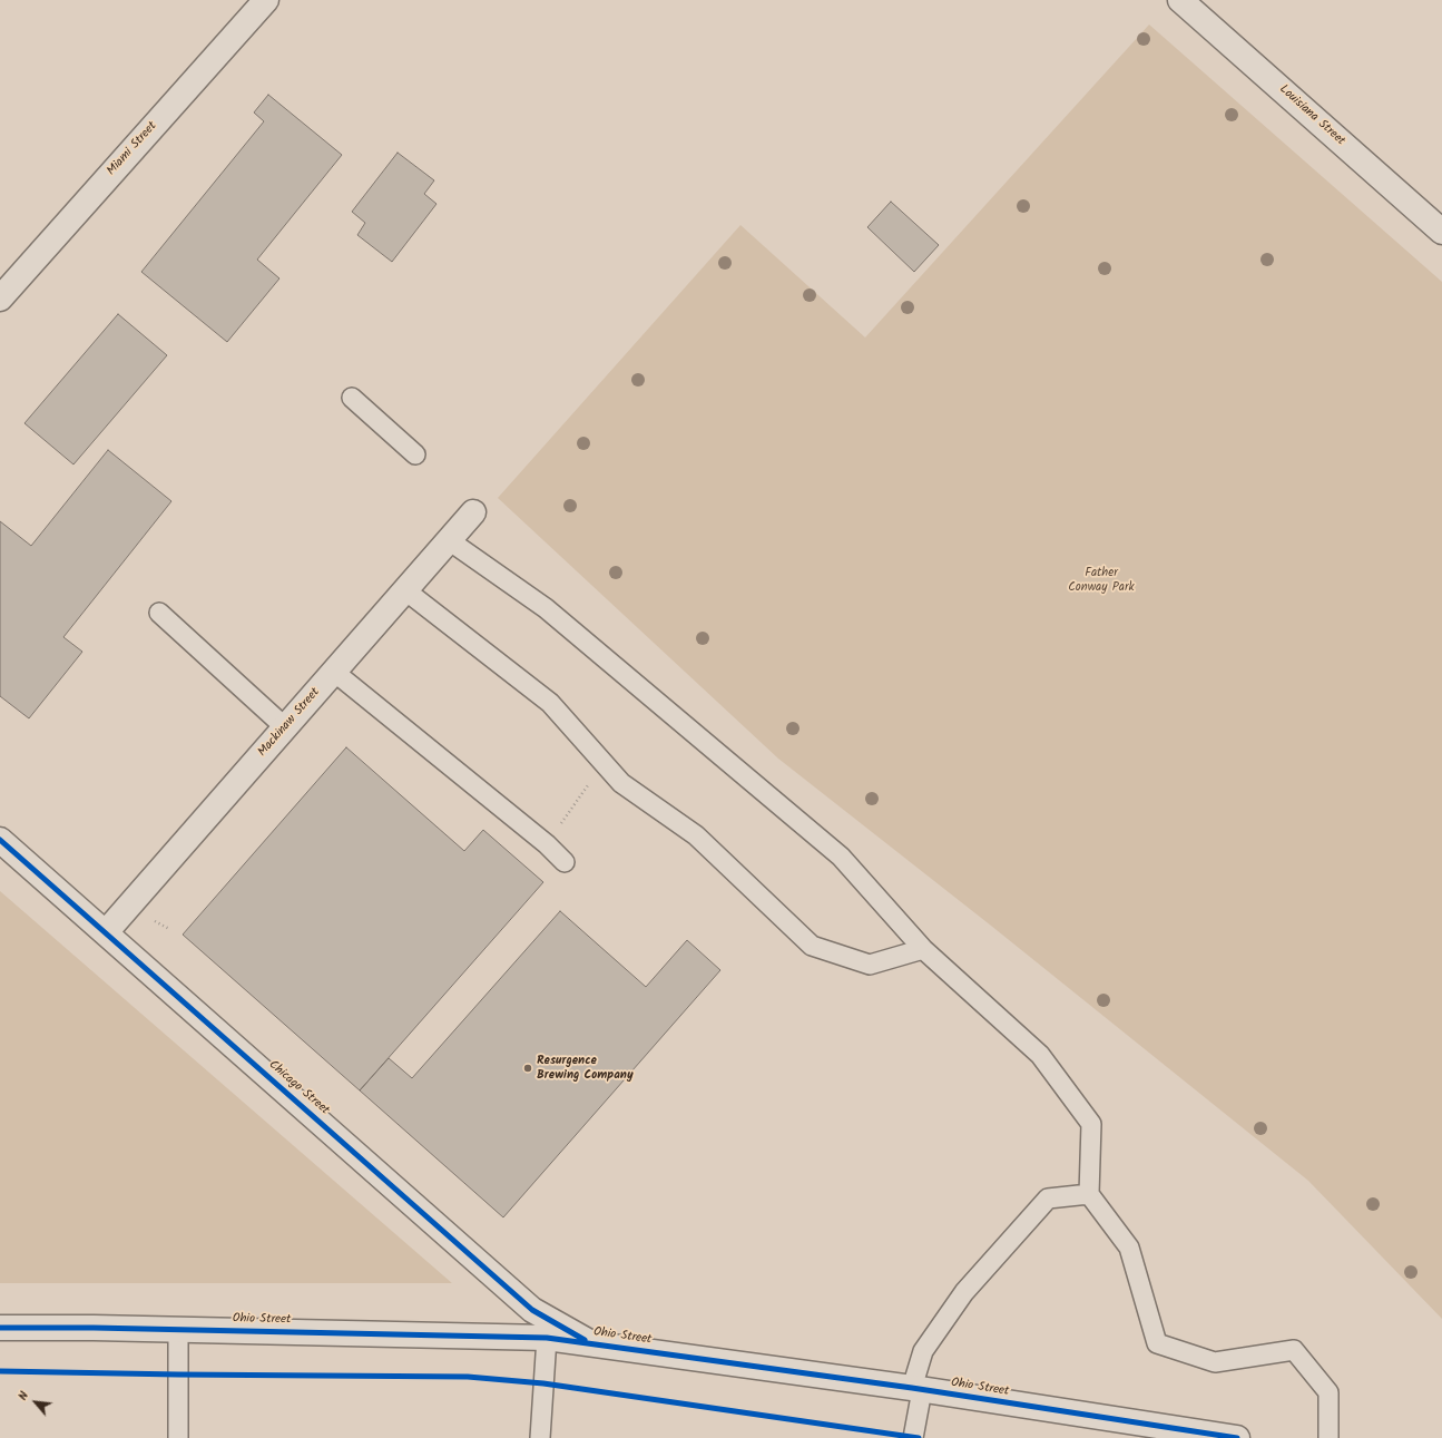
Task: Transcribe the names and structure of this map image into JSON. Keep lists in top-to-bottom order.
{
  "streets": {
    "street": [
      "Louisiana Street",
      "Miami Street",
      "Mackinaw Street",
      "Chicago Street",
      "Ohio Street"
    ]
  },
  "crossings": [
    ["Mackinaw Street", "Chicago Street"],
    ["Chicago Street", "Ohio Street"]
  ],
  "parks": ["Father Conway Park"],
  "places": ["Resurgence Brewing Company"],
  "north": "top left"
}
